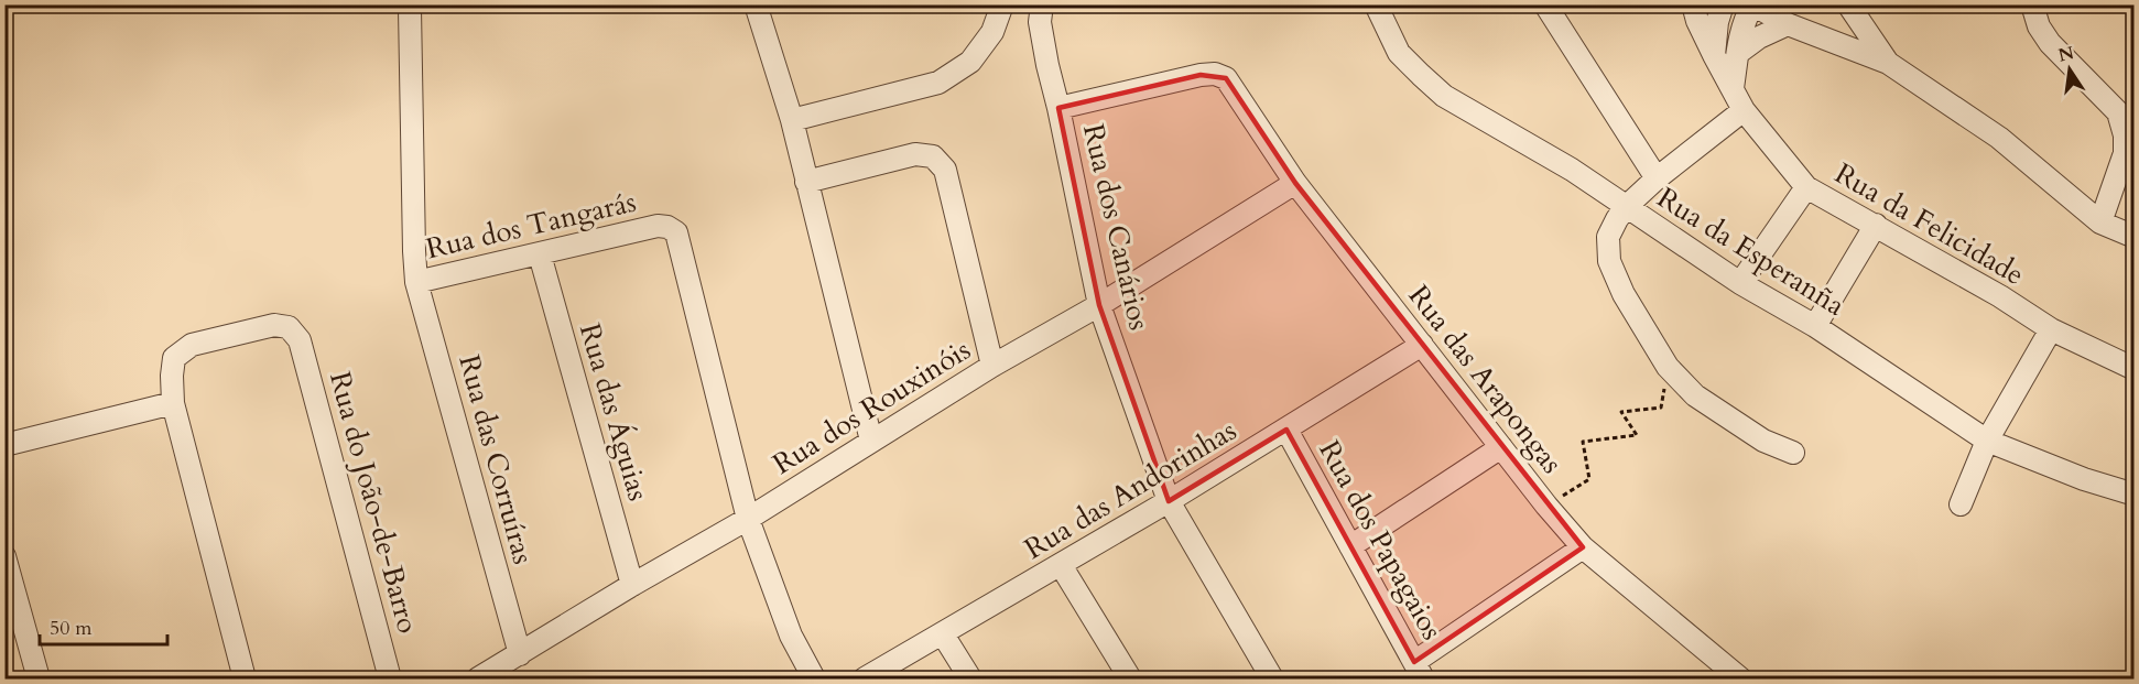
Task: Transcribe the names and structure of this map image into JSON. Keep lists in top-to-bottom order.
{
  "streets": {
    "street": [
      "Rua da Felicidade",
      "Rua dos Tangarás",
      "Rua dos Canários",
      "Rua da Esperanña",
      "Rua das Arapongas",
      "Rua dos Rouxinóis",
      "Rua das Águias",
      "Rua das Corruíras",
      "Rua das Andorinhas",
      "Rua do João-de-Barro",
      "Rua dos Papagaios"
    ]
  },
  "crossings": [
    ["Rua dos Tangarás", "Rua dos Rouxinóis"],
    ["Rua dos Tangarás", "Rua das Águias"],
    ["Rua dos Tangarás", "Rua das Corruíras"],
    ["Rua dos Canários", "Rua das Arapongas"],
    ["Rua dos Canários", "Rua dos Rouxinóis"],
    ["Rua dos Canários", "Rua das Andorinhas"],
    ["Rua das Arapongas", "Rua dos Rouxinóis"],
    ["Rua das Arapongas", "Rua das Andorinhas"],
    ["Rua dos Rouxinóis", "Rua das Águias"],
    ["Rua dos Rouxinóis", "Rua das Corruíras"],
    ["Rua das Andorinhas", "Rua dos Papagaios"]
  ],
  "scale_bar": "50 m",
  "north": "top"
}
